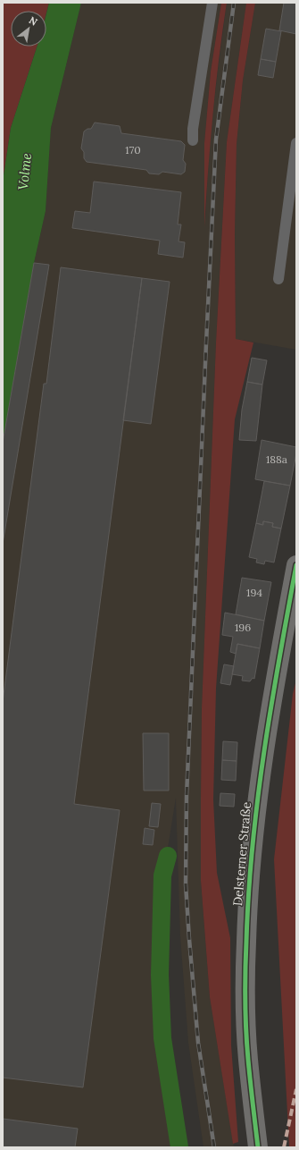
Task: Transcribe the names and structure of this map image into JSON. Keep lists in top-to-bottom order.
{
  "streets": {
    "main road": ["Delsterner Straße"]
  },
  "water": ["Volme"],
  "house_numbers": [
    "170",
    "188a",
    "194",
    "196"
  ],
  "north": "top right"
}
